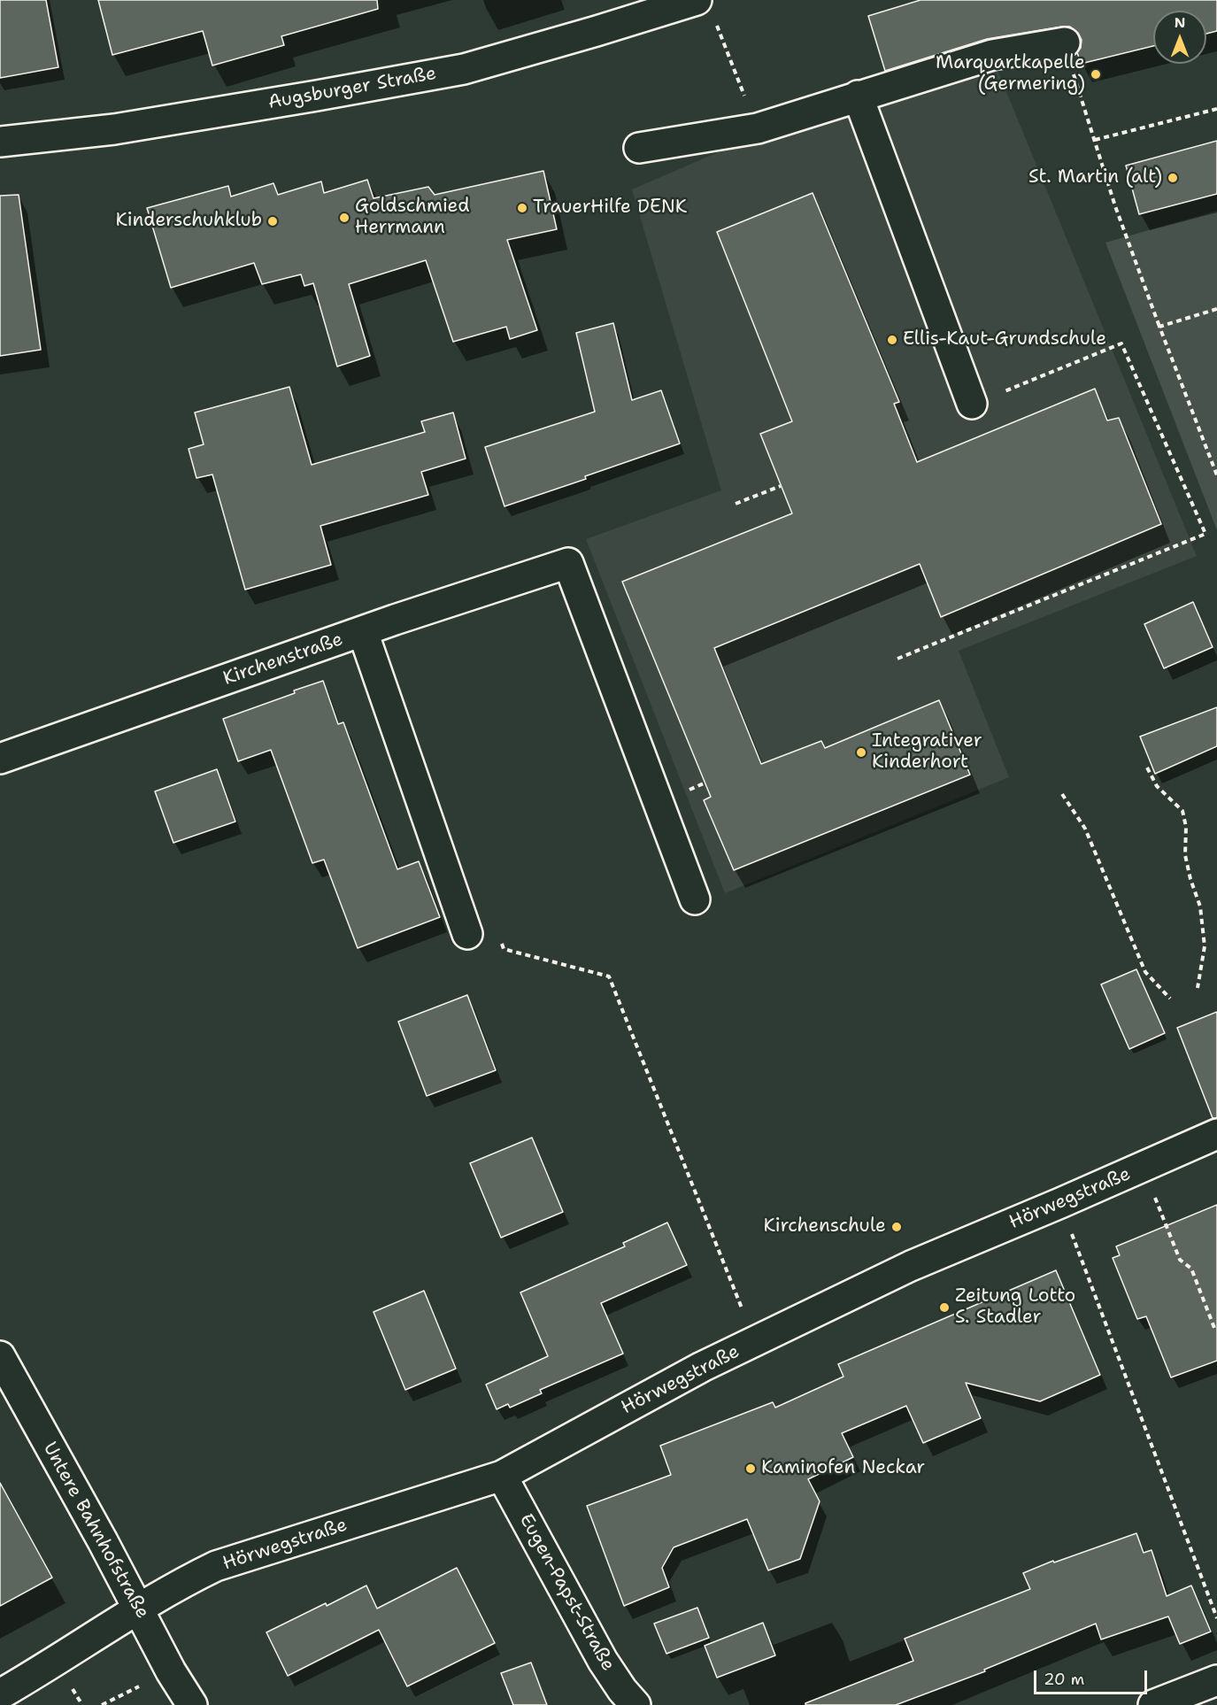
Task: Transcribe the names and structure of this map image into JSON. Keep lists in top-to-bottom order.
{
  "streets": {
    "street": [
      "Augsburger Straße",
      "Kirchenstraße",
      "Hörwegstraße",
      "Untere Bahnhofstraße",
      "Eugen-Papst-Straße"
    ]
  },
  "crossings": [
    ["Hörwegstraße", "Untere Bahnhofstraße"],
    ["Hörwegstraße", "Eugen-Papst-Straße"]
  ],
  "places": [
    "Marquartkapelle (Germering)",
    "St. Martin (alt)",
    "TrauerHilfe DENK",
    "Goldschmied Herrmann",
    "Kinderschuhklub",
    "Ellis-Kaut-Grundschule",
    "Integrativer Kinderhort",
    "Kirchenschule",
    "Zeitung Lotto S. Stadler",
    "Kaminofen Neckar"
  ],
  "scale_bar": "20 m",
  "north": "top"
}
